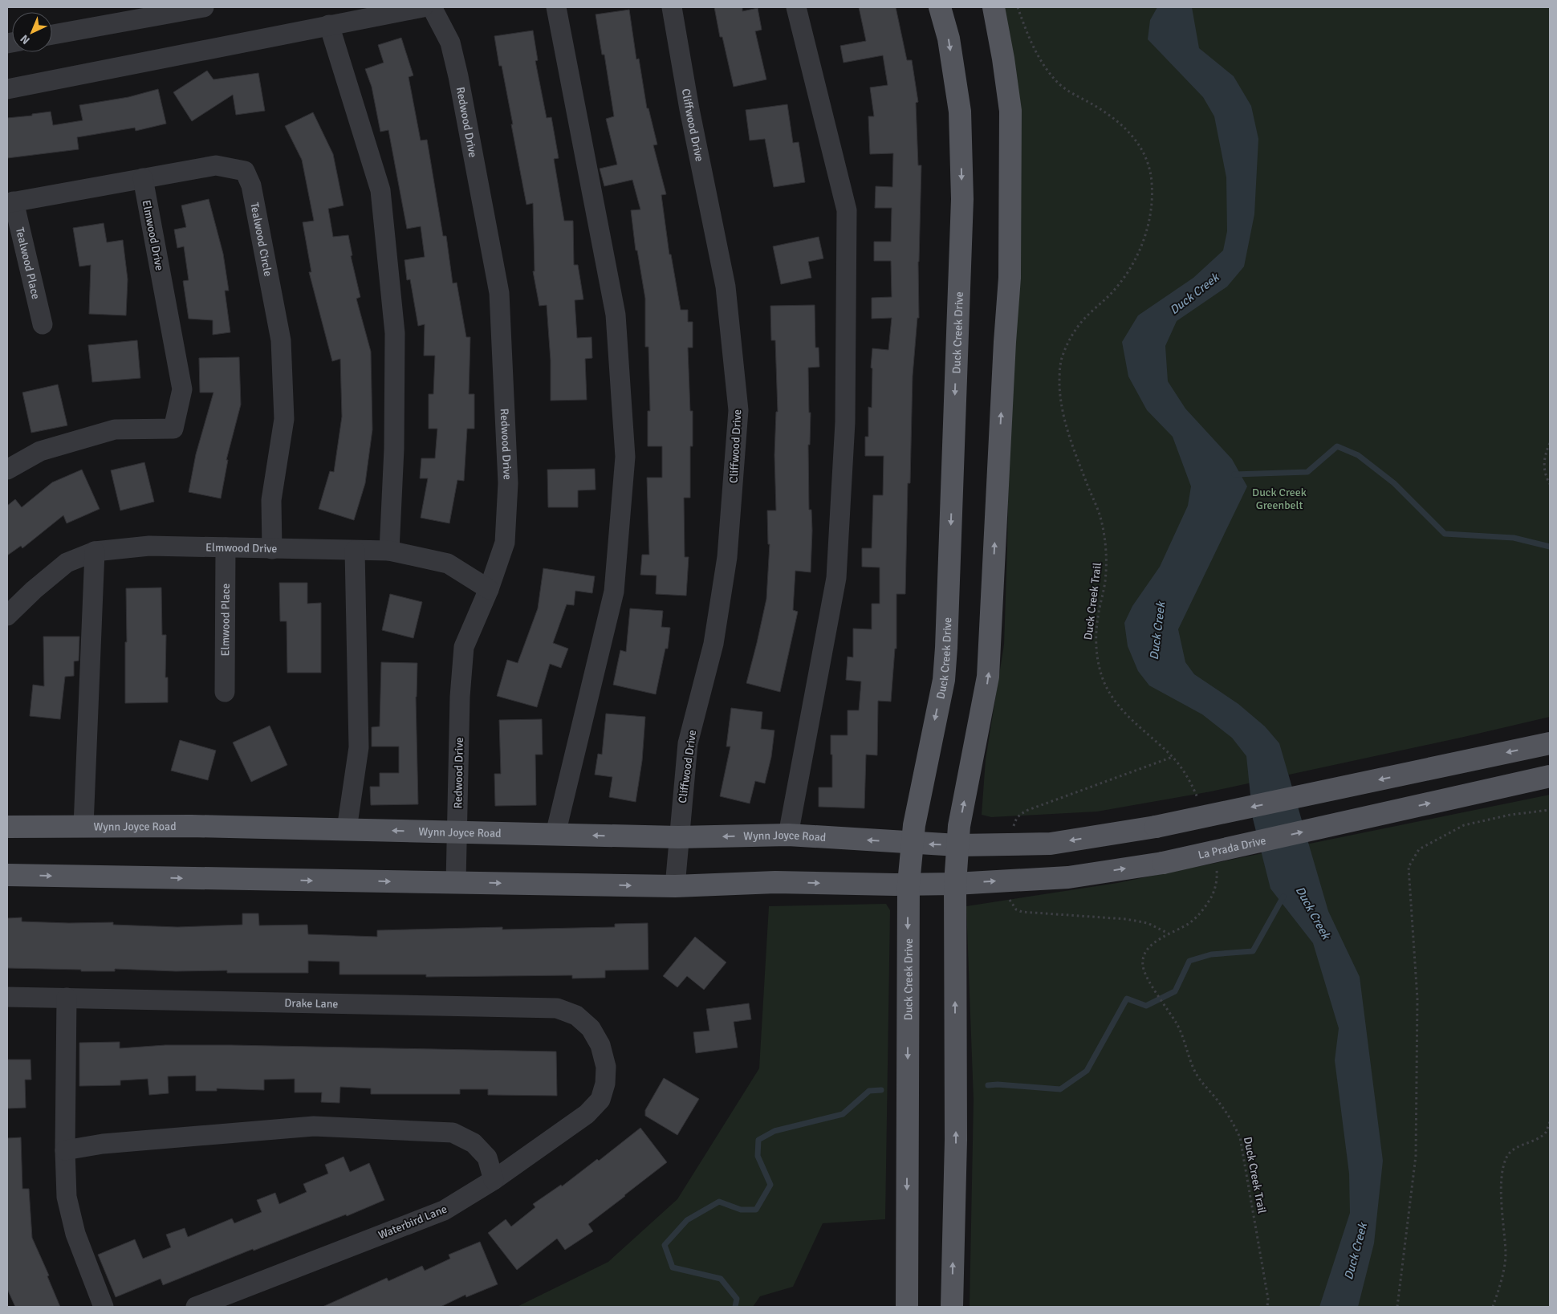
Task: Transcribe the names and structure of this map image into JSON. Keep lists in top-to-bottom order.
{
  "streets": {
    "main road": ["Duck Creek Drive", "Wynn Joyce Road", "La Prada Drive"],
    "street": [
      "Redwood Drive",
      "Cliffwood Drive",
      "Elmwood Drive",
      "Tealwood Circle",
      "Tealwood Place",
      "Elmwood Place",
      "Drake Lane",
      "Waterbird Lane"
    ],
    "path": ["Duck Creek Trail"]
  },
  "crossings": [
    ["Redwood Drive", "Elmwood Drive"],
    ["Redwood Drive", "Wynn Joyce Road"],
    ["Cliffwood Drive", "Wynn Joyce Road"],
    ["Elmwood Drive", "Tealwood Circle"],
    ["Elmwood Drive", "Elmwood Place"],
    ["Tealwood Circle", "Tealwood Place"],
    ["Duck Creek Drive", "Wynn Joyce Road"],
    ["Duck Creek Drive", "La Prada Drive"],
    ["Drake Lane", "Waterbird Lane"]
  ],
  "water": ["Duck Creek"],
  "parks": ["Duck Creek Greenbelt"],
  "north": "bottom left"
}
